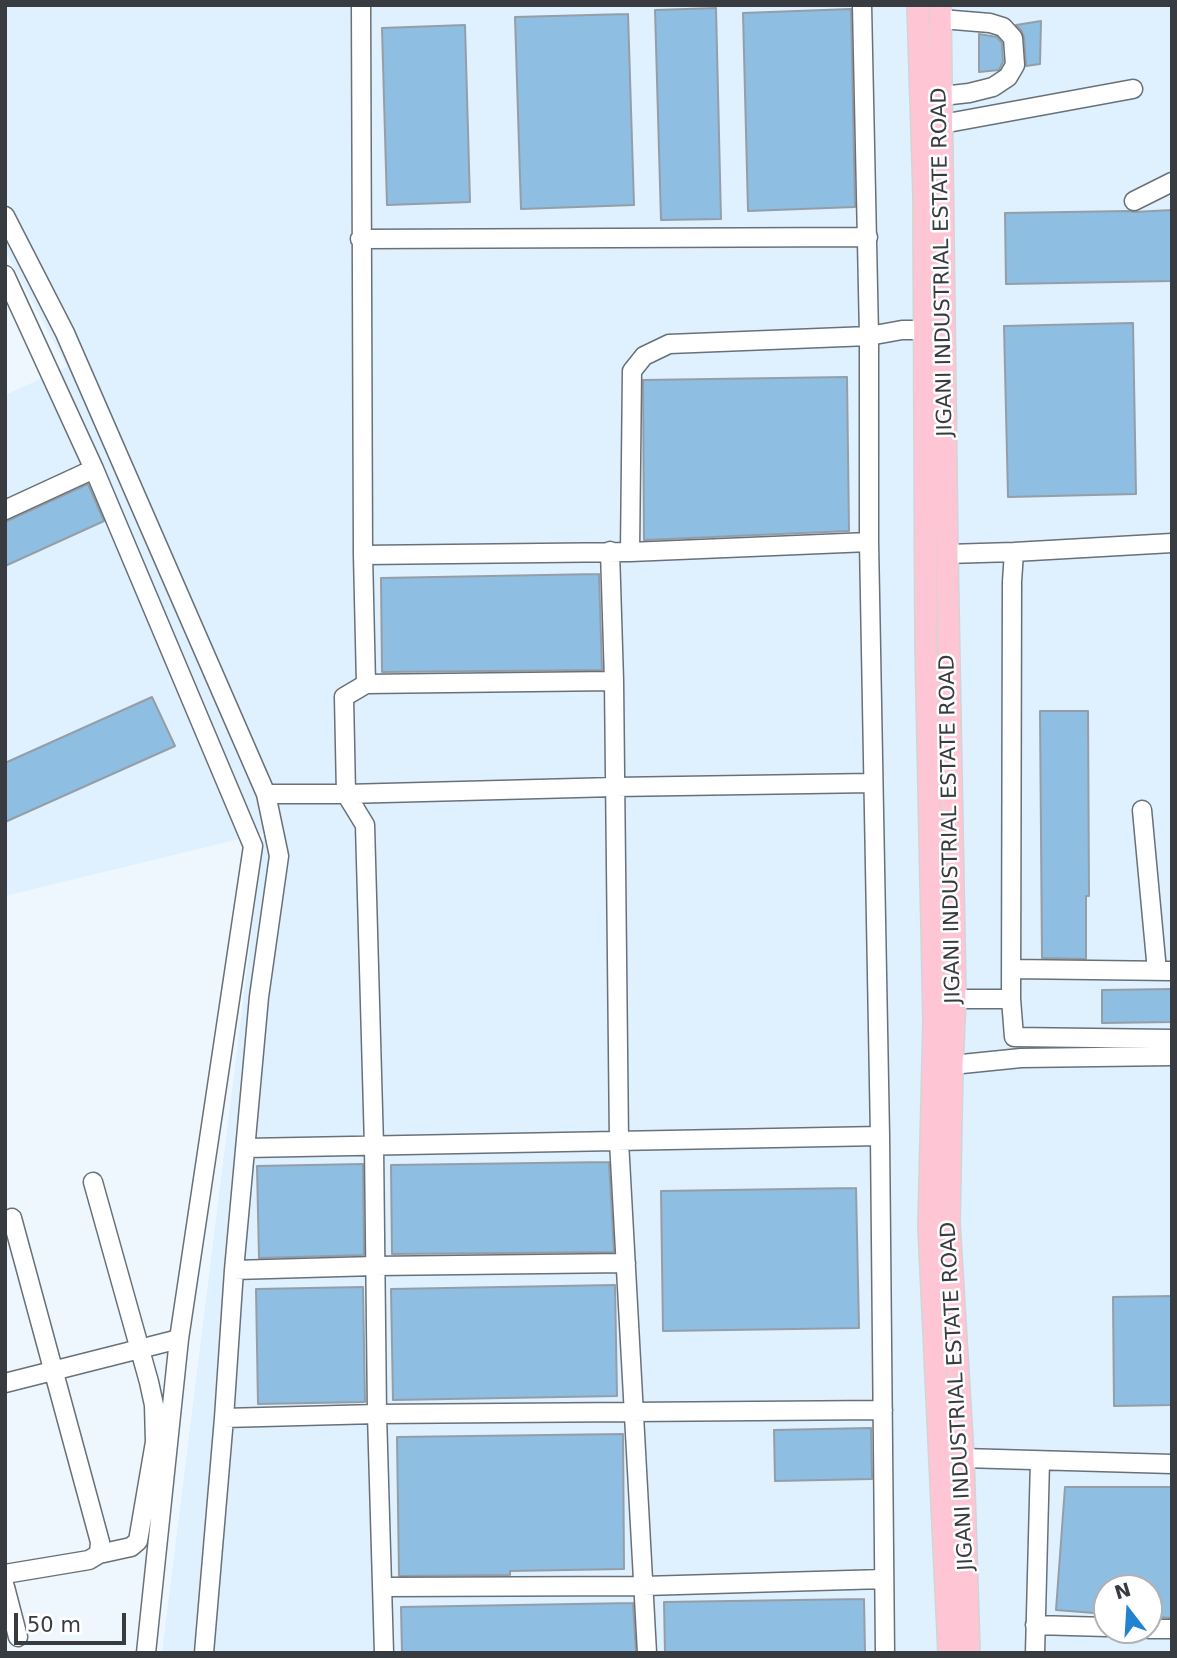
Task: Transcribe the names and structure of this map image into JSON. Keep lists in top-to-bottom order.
{
  "streets": {
    "main road": ["JIGANI INDUSTRIAL ESTATE ROAD"]
  },
  "scale_bar": "50 m",
  "north": "top"
}
